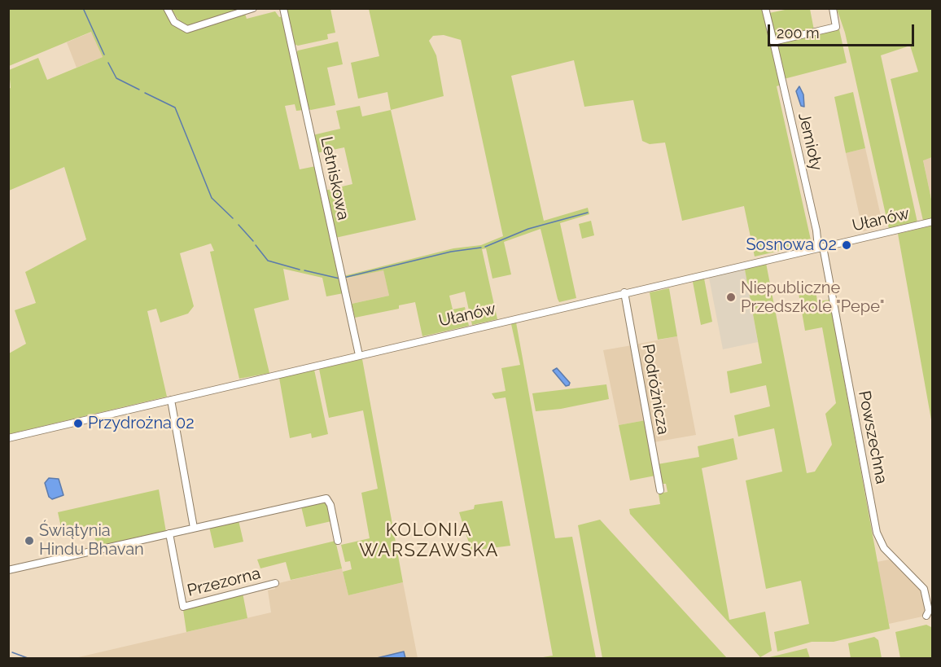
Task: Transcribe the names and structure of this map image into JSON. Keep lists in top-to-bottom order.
{
  "streets": {
    "street": [
      "Jemioły",
      "Letniskowa",
      "Ułanów",
      "Podróżnicza",
      "Powszechna",
      "Przezorna"
    ]
  },
  "crossings": [
    ["Jemioły", "Ułanów"],
    ["Jemioły", "Powszechna"],
    ["Letniskowa", "Ułanów"],
    ["Ułanów", "Podróżnicza"],
    ["Ułanów", "Powszechna"]
  ],
  "districts": ["KOLONIA WARSZAWSKA"],
  "places": [
    "Sosnowa 02",
    "Niepubliczne Przedszkole \"Pepe\"",
    "Przydrożna 02",
    "Świątynia Hindu Bhavan"
  ],
  "scale_bar": "200 m"
}
